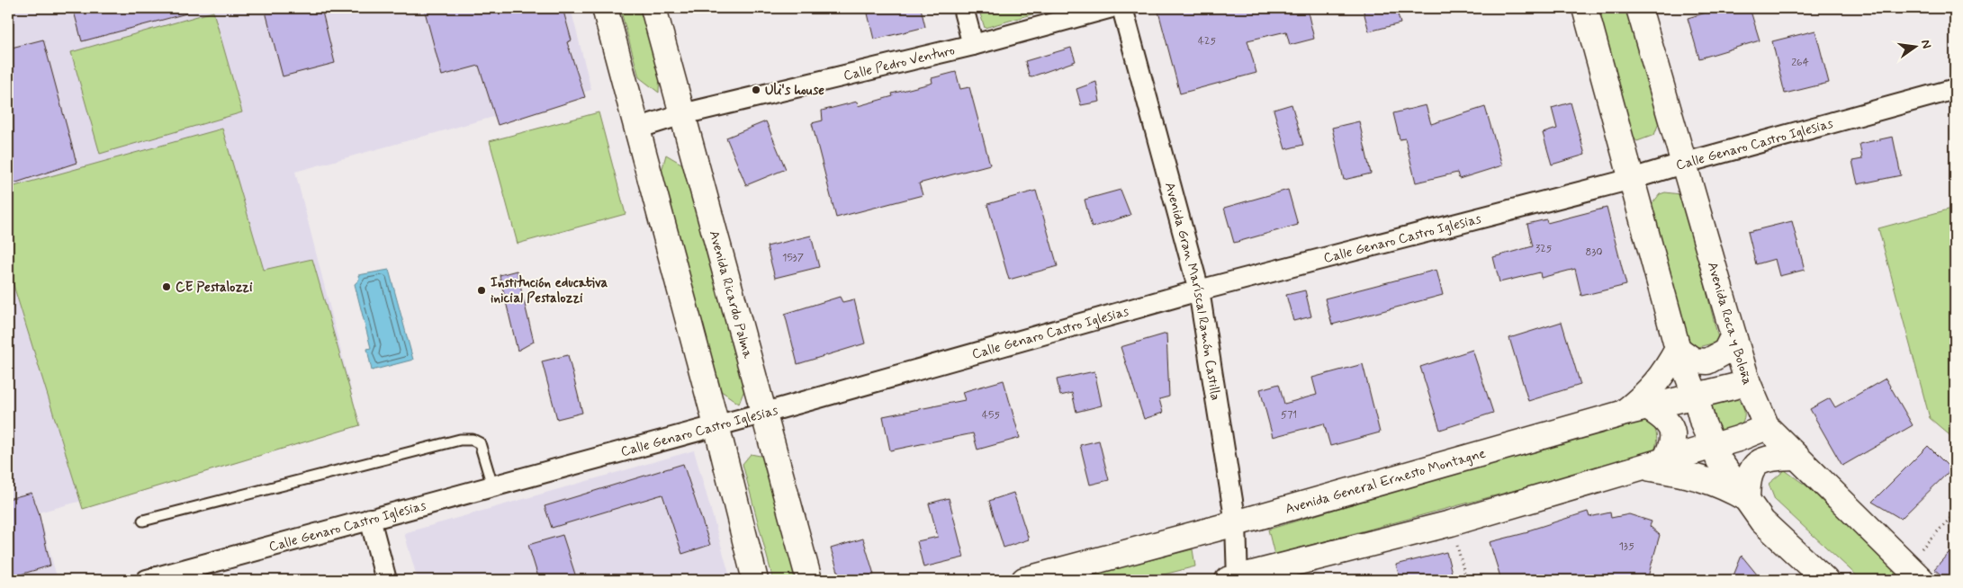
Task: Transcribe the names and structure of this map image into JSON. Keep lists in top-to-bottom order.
{
  "streets": {
    "main road": ["Avenida Ricardo Palma", "Avenida Roca y Boloña", "Avenida General Ernesto Montagne"],
    "street": ["Calle Pedro Venturo", "Calle Genaro Castro Iglesias", "Avenida Gran Maríscal Ramón Castilla"]
  },
  "crossings": [
    ["Calle Pedro Venturo", "Avenida Ricardo Palma"],
    ["Calle Genaro Castro Iglesias", "Avenida Gran Maríscal Ramón Castilla"],
    ["Calle Genaro Castro Iglesias", "Avenida Ricardo Palma"],
    ["Calle Genaro Castro Iglesias", "Avenida Roca y Boloña"],
    ["Avenida Gran Maríscal Ramón Castilla", "Avenida General Ernesto Montagne"],
    ["Avenida Roca y Boloña", "Avenida General Ernesto Montagne"]
  ],
  "places": ["Uli's house", "CE Pestalozzi", "Institución educativa inicial Pestalozzi"],
  "house_numbers": [
    "425",
    "264",
    "325",
    "830",
    "1537",
    "455",
    "571",
    "135"
  ],
  "north": "right"
}
